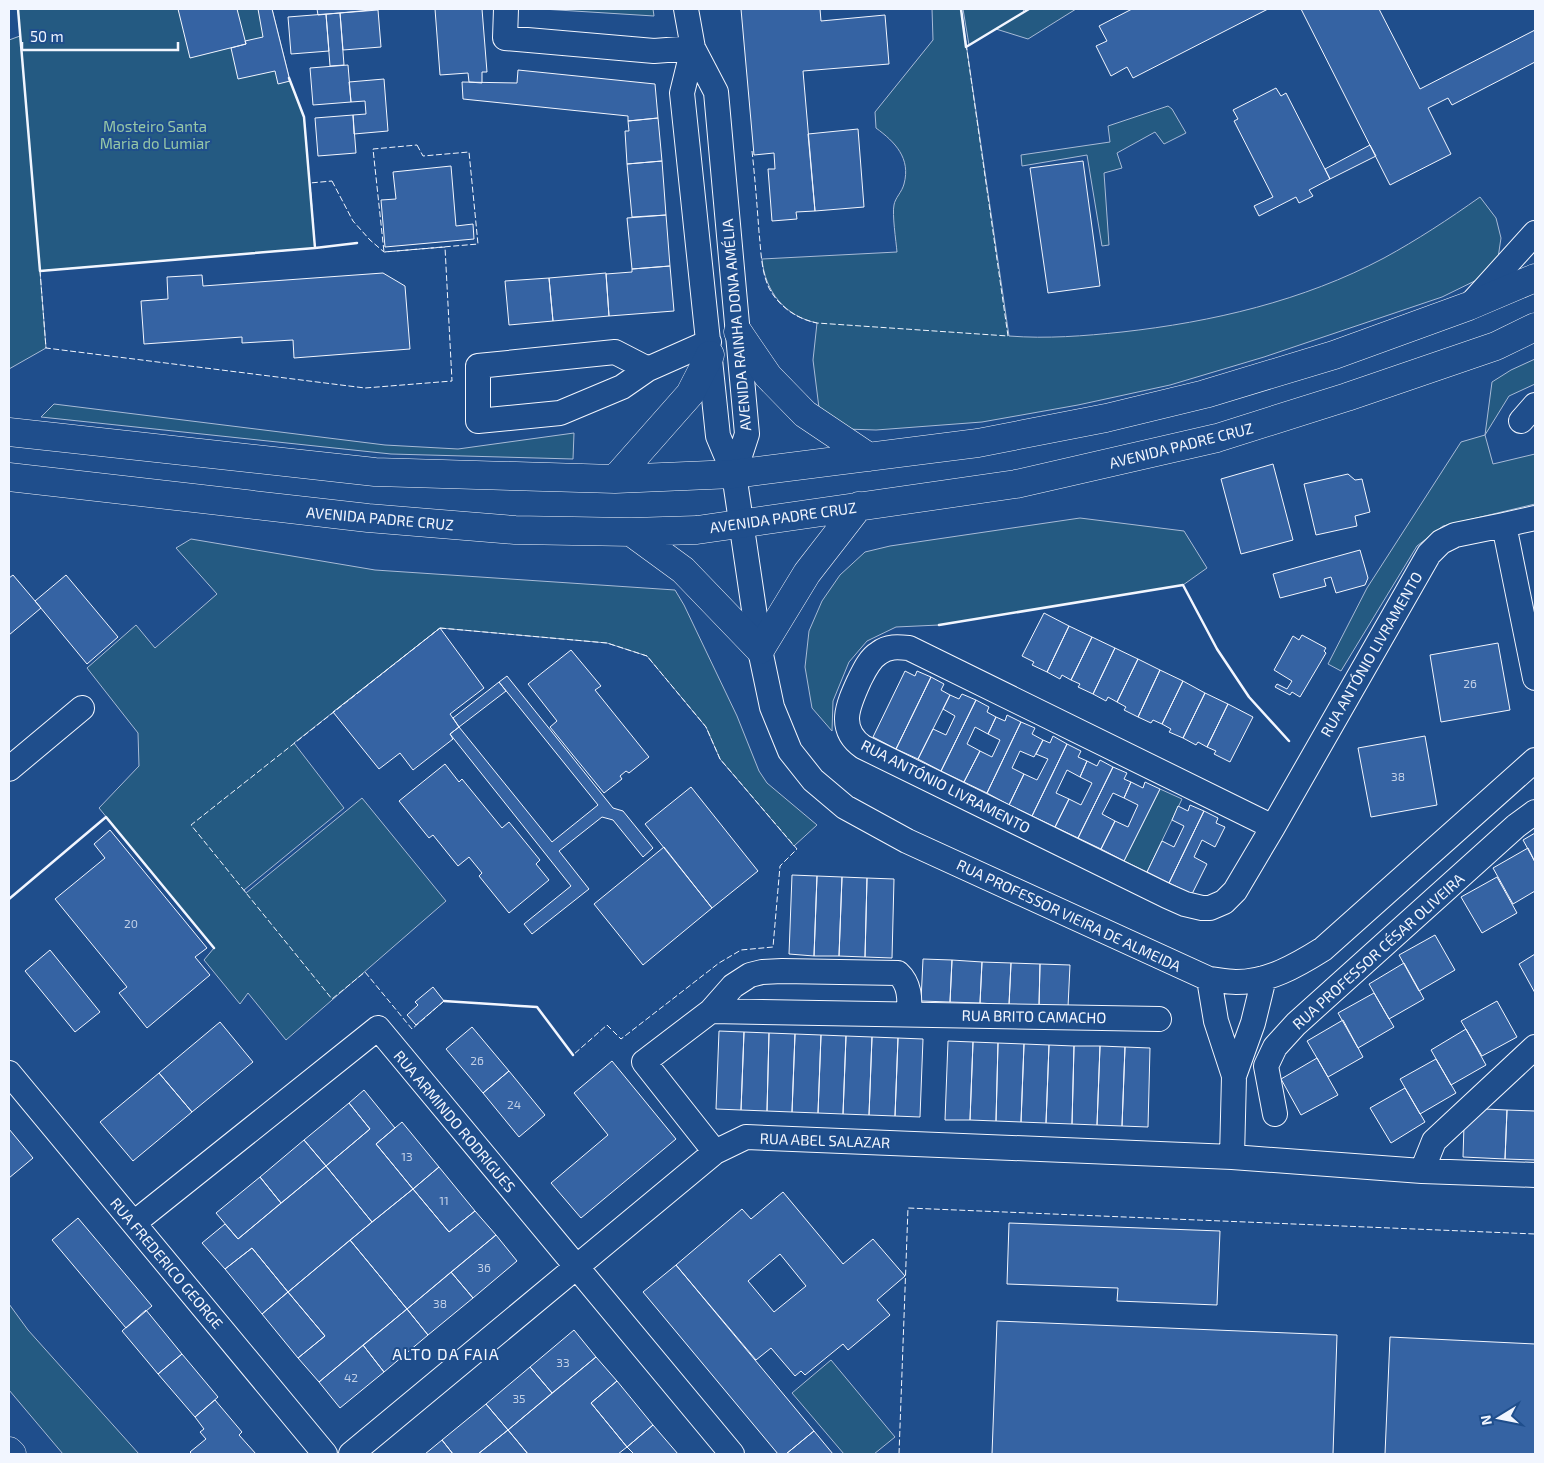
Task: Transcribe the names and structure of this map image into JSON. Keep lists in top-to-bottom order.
{
  "streets": {
    "highway": ["AVENIDA PADRE CRUZ"],
    "street": [
      "AVENIDA RAINHA DONA AMÉLIA",
      "RUA ANTÓNIO LIVRAMENTO",
      "RUA PROFESSOR VIEIRA DE ALMEIDA",
      "RUA PROFESSOR CÉSAR OLIVEIRA",
      "RUA BRITO CAMACHO",
      "RUA ARMINDO RODRIGUES",
      "RUA ABEL SALAZAR",
      "RUA FREDERICO GEORGE"
    ]
  },
  "crossings": [
    ["AVENIDA RAINHA DONA AMÉLIA", "RUA PROFESSOR VIEIRA DE ALMEIDA"],
    ["AVENIDA PADRE CRUZ", "RUA PROFESSOR VIEIRA DE ALMEIDA"],
    ["RUA ARMINDO RODRIGUES", "RUA ABEL SALAZAR"],
    ["RUA ARMINDO RODRIGUES", "RUA FREDERICO GEORGE"]
  ],
  "districts": ["ALTO DA FAIA"],
  "parks": ["Mosteiro Santa Maria do Lumiar"],
  "house_numbers": [
    "26",
    "38",
    "20",
    "26",
    "24",
    "13",
    "11",
    "36",
    "38",
    "33",
    "42",
    "35"
  ],
  "scale_bar": "50 m",
  "north": "left"
}
